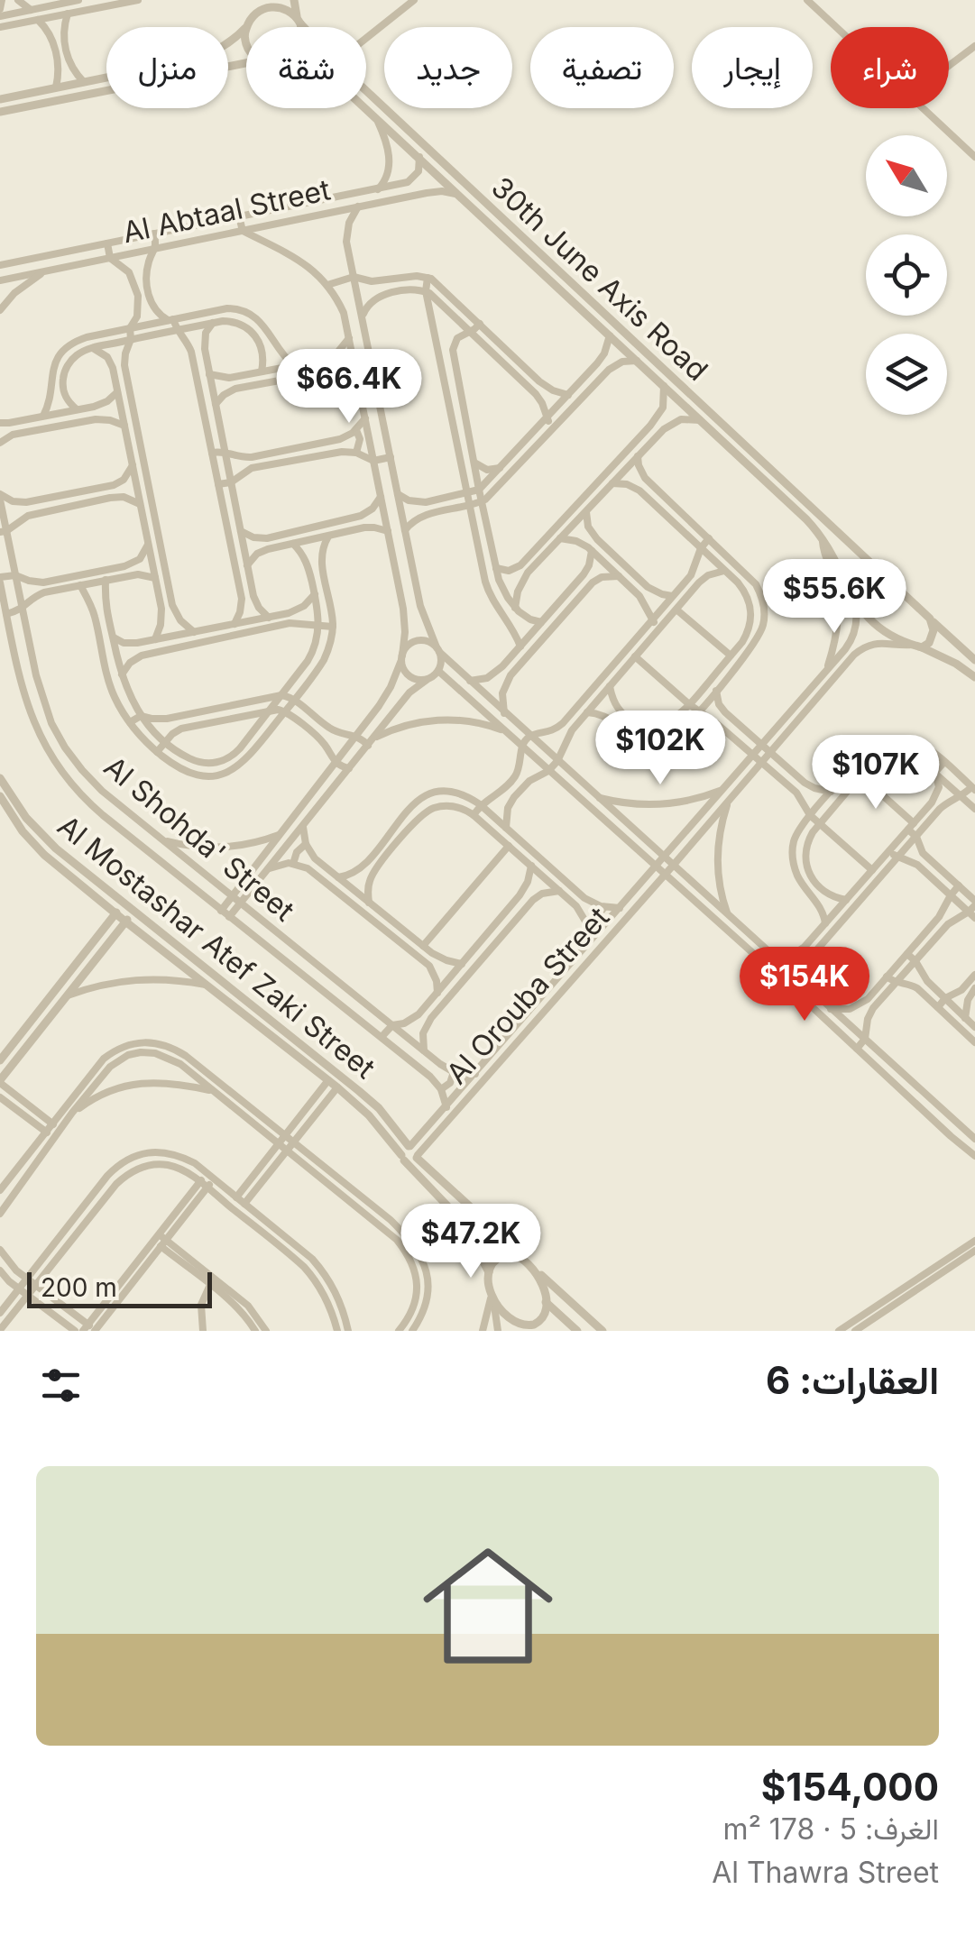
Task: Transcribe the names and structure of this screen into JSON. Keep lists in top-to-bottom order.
{
  "streets": {
    "street": [
      "Al Abtaal Street",
      "30th June Axis Road",
      "Al Shohda' Street",
      "Al Mostashar Atef Zaki Street",
      "Al Orouba Street"
    ]
  },
  "crossings": [
    ["Al Abtaal Street", "30th June Axis Road"],
    ["30th June Axis Road", "Al Orouba Street"],
    ["Al Shohda' Street", "Al Orouba Street"],
    ["Al Mostashar Atef Zaki Street", "Al Orouba Street"]
  ],
  "scale_bar": "200 m",
  "north": "top left",
  "page": {
    "chip": [
      "شراء",
      "إيجار",
      "تصفية",
      "جديد",
      "شقة",
      "منزل"
    ],
    "price": [
      "$66.4K",
      "$55.6K",
      "$102K",
      "$107K",
      "$154K",
      "$47.2K"
    ],
    "scale": "200 m",
    "heading": "العقارات: 6",
    "list": [
      {
        "name": "$154,000",
        "note": "الغرف: 5 · 178 m² · Al Thawra Street"
      }
    ]
  }
}
